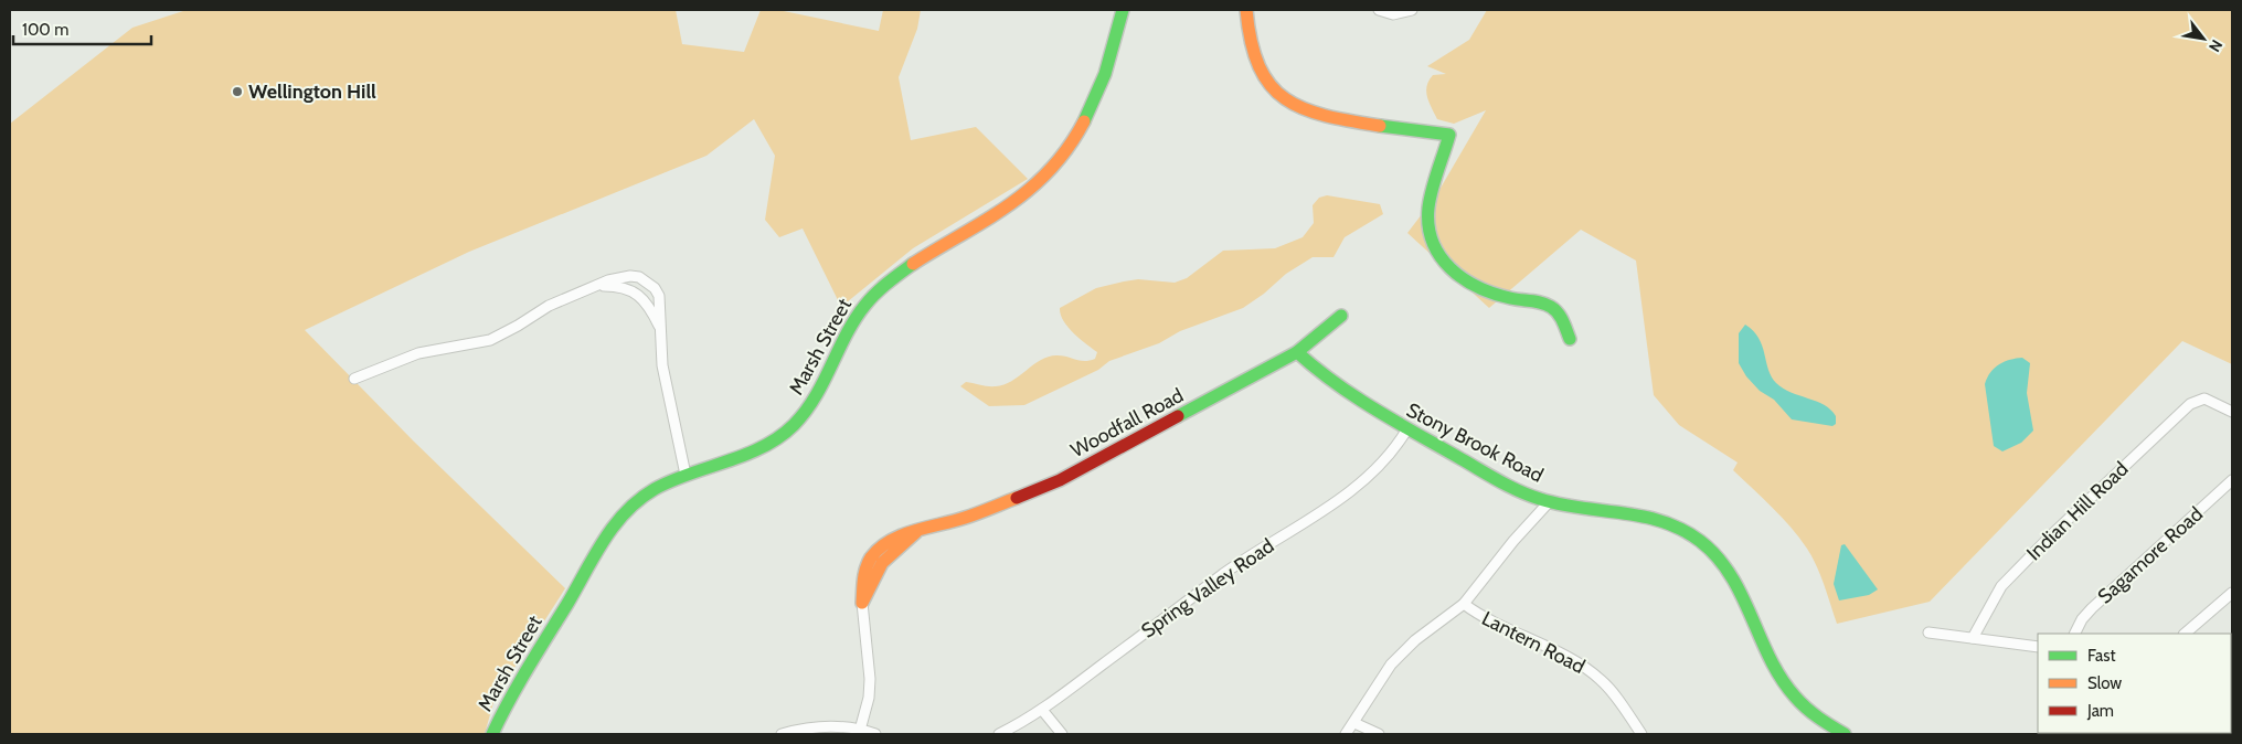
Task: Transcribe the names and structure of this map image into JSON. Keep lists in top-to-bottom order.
{
  "streets": {
    "main road": ["Marsh Street", "Woodfall Road", "Stony Brook Road"],
    "street": [
      "Indian Hill Road",
      "Sagamore Road",
      "Spring Valley Road",
      "Lantern Road"
    ]
  },
  "crossings": [
    ["Woodfall Road", "Stony Brook Road"],
    ["Stony Brook Road", "Spring Valley Road"]
  ],
  "places": ["Wellington Hill"],
  "legend": ["Fast", "Slow", "Jam"],
  "scale_bar": "100 m",
  "north": "bottom right"
}
